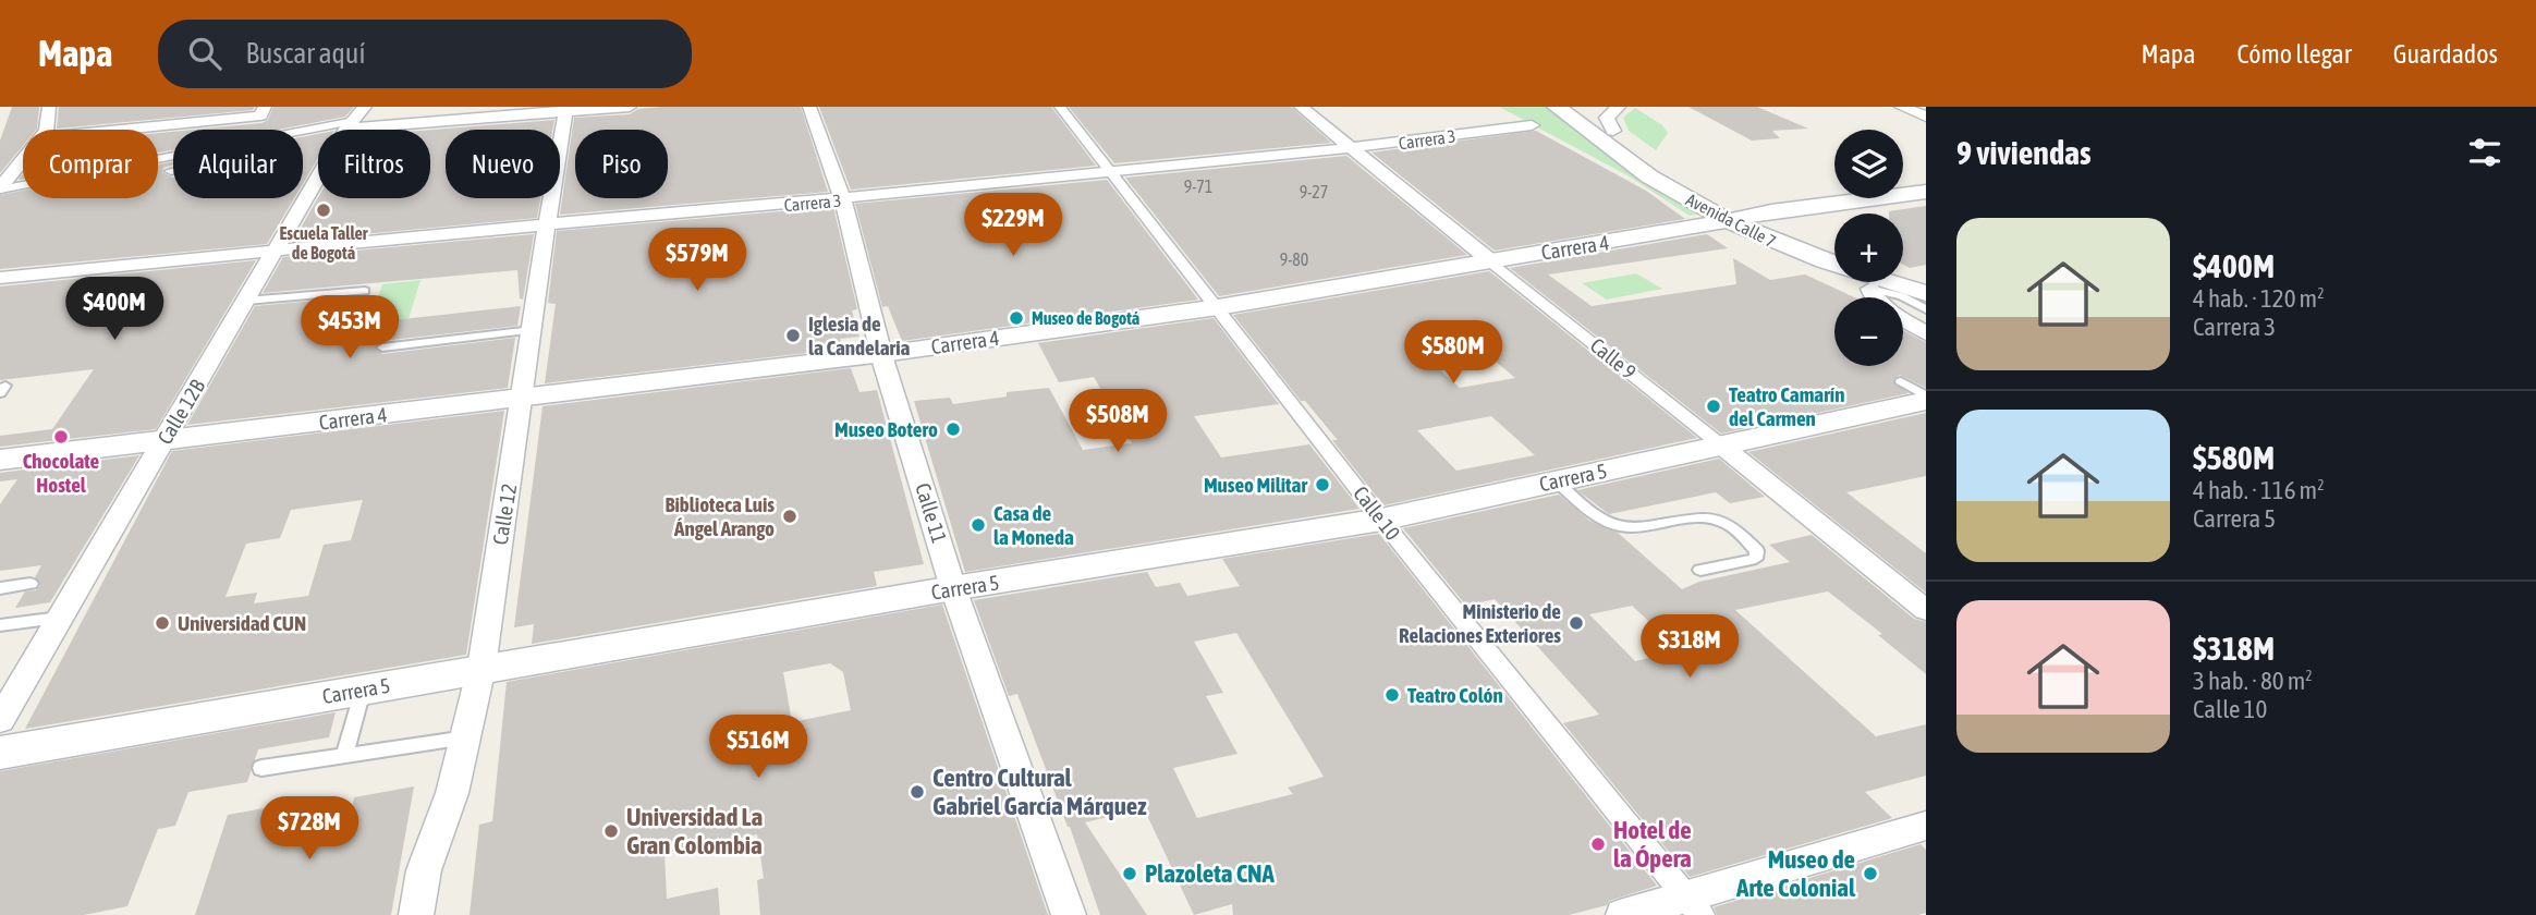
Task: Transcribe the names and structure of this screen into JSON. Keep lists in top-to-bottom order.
{
  "streets": {
    "street": [
      "Carrera 3",
      "Avenida Calle 7",
      "Carrera 4",
      "Calle 9",
      "Calle 12B",
      "Carrera 5",
      "Calle 11",
      "Calle 10",
      "Calle 12"
    ]
  },
  "crossings": [
    ["Carrera 3", "Calle 9"],
    ["Carrera 3", "Calle 12B"],
    ["Carrera 3", "Calle 11"],
    ["Carrera 3", "Calle 10"],
    ["Carrera 3", "Calle 12"],
    ["Avenida Calle 7", "Carrera 4"],
    ["Carrera 4", "Calle 9"],
    ["Carrera 4", "Calle 12B"],
    ["Carrera 4", "Calle 11"],
    ["Carrera 4", "Calle 10"],
    ["Carrera 4", "Calle 12"],
    ["Calle 9", "Carrera 5"],
    ["Carrera 5", "Calle 11"],
    ["Carrera 5", "Calle 10"],
    ["Carrera 5", "Calle 12"]
  ],
  "places": [
    "Escuela Taller de Bogotá",
    "Museo de Bogotá",
    "Iglesia de la Candelaria",
    "Teatro Camarín del Carmen",
    "Museo Botero",
    "Chocolate Hostel",
    "Museo Militar",
    "Biblioteca Luis Ángel Arango",
    "Casa de la Moneda",
    "Universidad CUN",
    "Ministerio de Relaciones Exteriores",
    "Teatro Colón",
    "Centro Cultural Gabriel García Márquez",
    "Universidad La Gran Colombia",
    "Hotel de la Ópera",
    "Plazoleta CNA",
    "Museo de Arte Colonial"
  ],
  "house_numbers": ["9-71", "9-27", "9-80"],
  "page": {
    "header": "Mapa",
    "search": "Buscar aquí",
    "nav": ["Mapa", "Cómo llegar", "Guardados"],
    "heading": "9 viviendas",
    "map_buttons": ["+", "−"],
    "chip": [
      "Comprar",
      "Alquilar",
      "Filtros",
      "Nuevo",
      "Piso"
    ],
    "price": [
      "$229M",
      "$579M",
      "$400M",
      "$453M",
      "$580M",
      "$508M",
      "$318M",
      "$516M",
      "$728M"
    ],
    "list": [
      {
        "name": "$400M",
        "note": "4 hab. · 120 m² · Carrera 3"
      },
      {
        "name": "$580M",
        "note": "4 hab. · 116 m² · Carrera 5"
      },
      {
        "name": "$318M",
        "note": "3 hab. · 80 m² · Calle 10"
      }
    ]
  }
}
